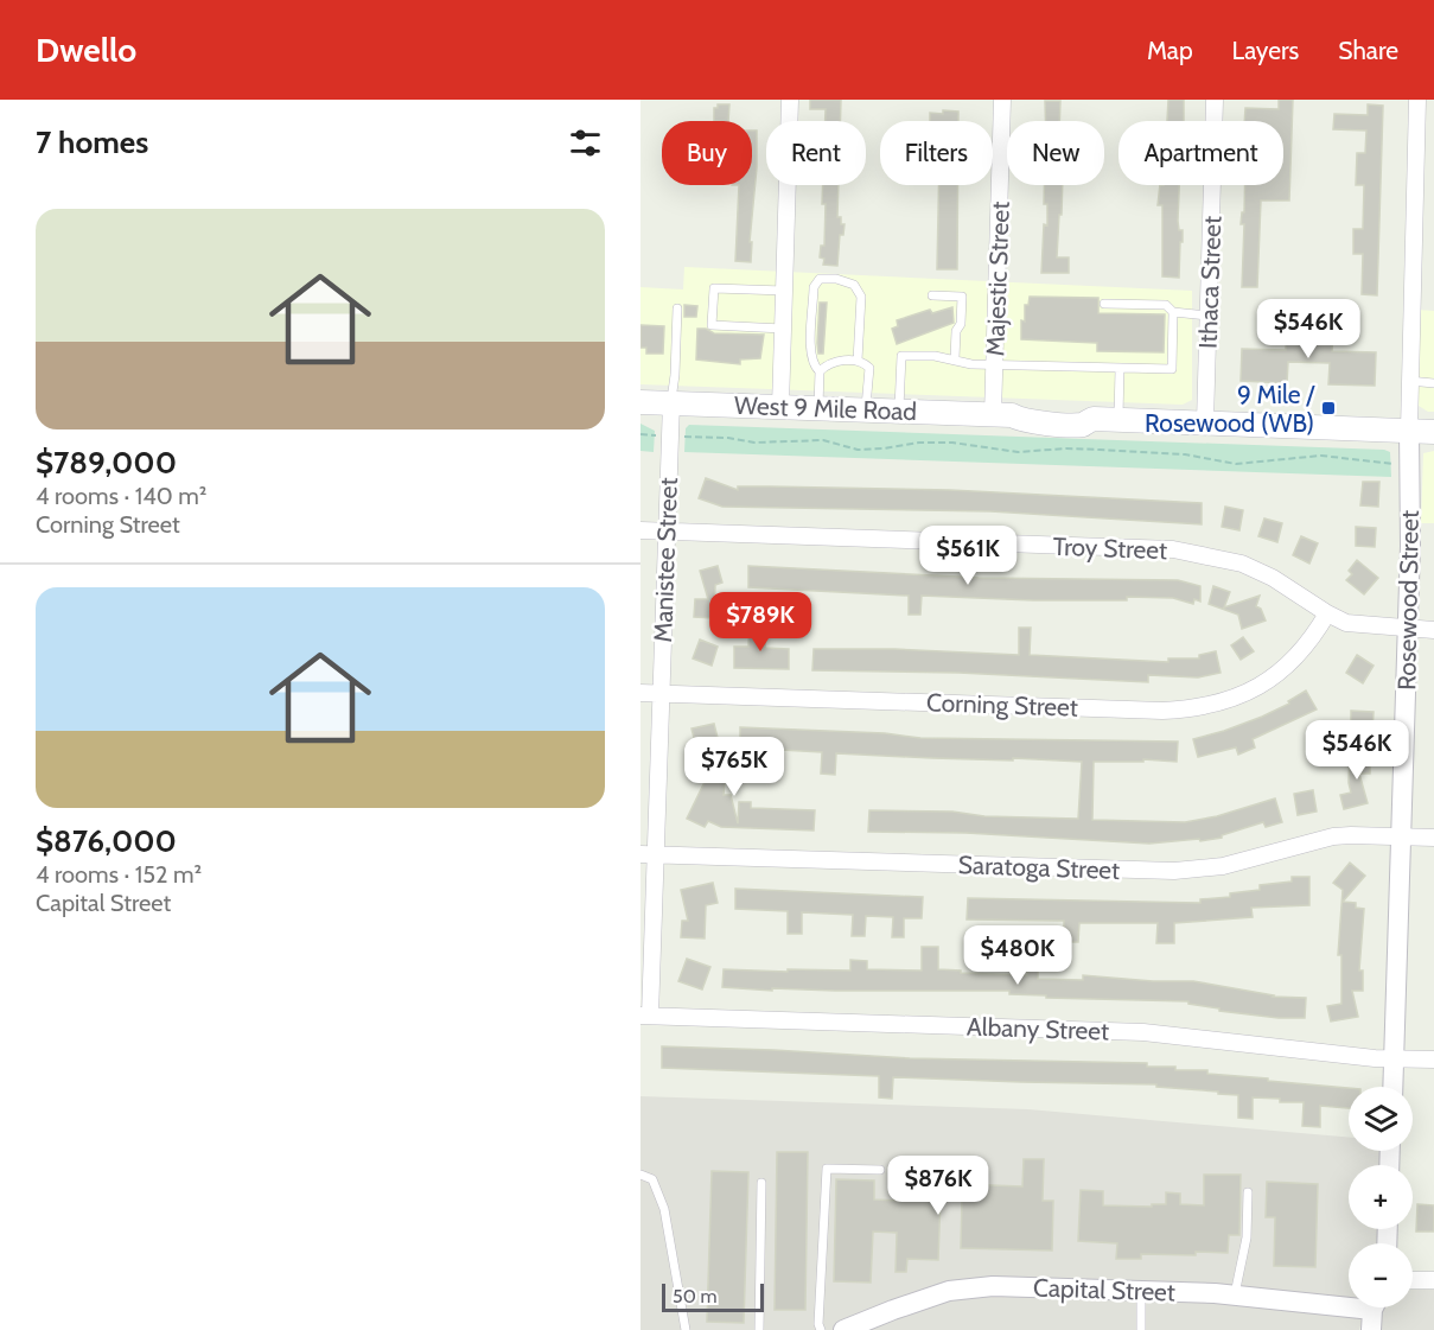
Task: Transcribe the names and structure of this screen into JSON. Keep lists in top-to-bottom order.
{
  "streets": {
    "main road": ["West 9 Mile Road"],
    "street": [
      "Majestic Street",
      "Ithaca Street",
      "Troy Street",
      "Manistee Street",
      "Rosewood Street",
      "Corning Street",
      "Saratoga Street",
      "Albany Street",
      "Capital Street"
    ]
  },
  "crossings": [
    ["Majestic Street", "West 9 Mile Road"],
    ["Ithaca Street", "West 9 Mile Road"],
    ["West 9 Mile Road", "Manistee Street"],
    ["West 9 Mile Road", "Rosewood Street"],
    ["Troy Street", "Manistee Street"],
    ["Troy Street", "Rosewood Street"],
    ["Troy Street", "Corning Street"],
    ["Manistee Street", "Corning Street"],
    ["Manistee Street", "Saratoga Street"],
    ["Manistee Street", "Albany Street"],
    ["Rosewood Street", "Saratoga Street"],
    ["Rosewood Street", "Albany Street"]
  ],
  "places": {
    "transit": ["9 Mile / Rosewood (WB)"]
  },
  "scale_bar": "50 m",
  "page": {
    "header": "Dwello",
    "nav": ["Map", "Layers", "Share"],
    "heading": "7 homes",
    "chip": [
      "Buy",
      "Rent",
      "Filters",
      "New",
      "Apartment"
    ],
    "list": [
      {
        "name": "$789,000",
        "note": "4 rooms · 140 m² · Corning Street"
      },
      {
        "name": "$876,000",
        "note": "4 rooms · 152 m² · Capital Street"
      }
    ],
    "price": [
      "$546K",
      "$561K",
      "$789K",
      "$546K",
      "$765K",
      "$480K",
      "$876K"
    ],
    "map_buttons": ["+", "−"],
    "scale": "50 m"
  }
}
